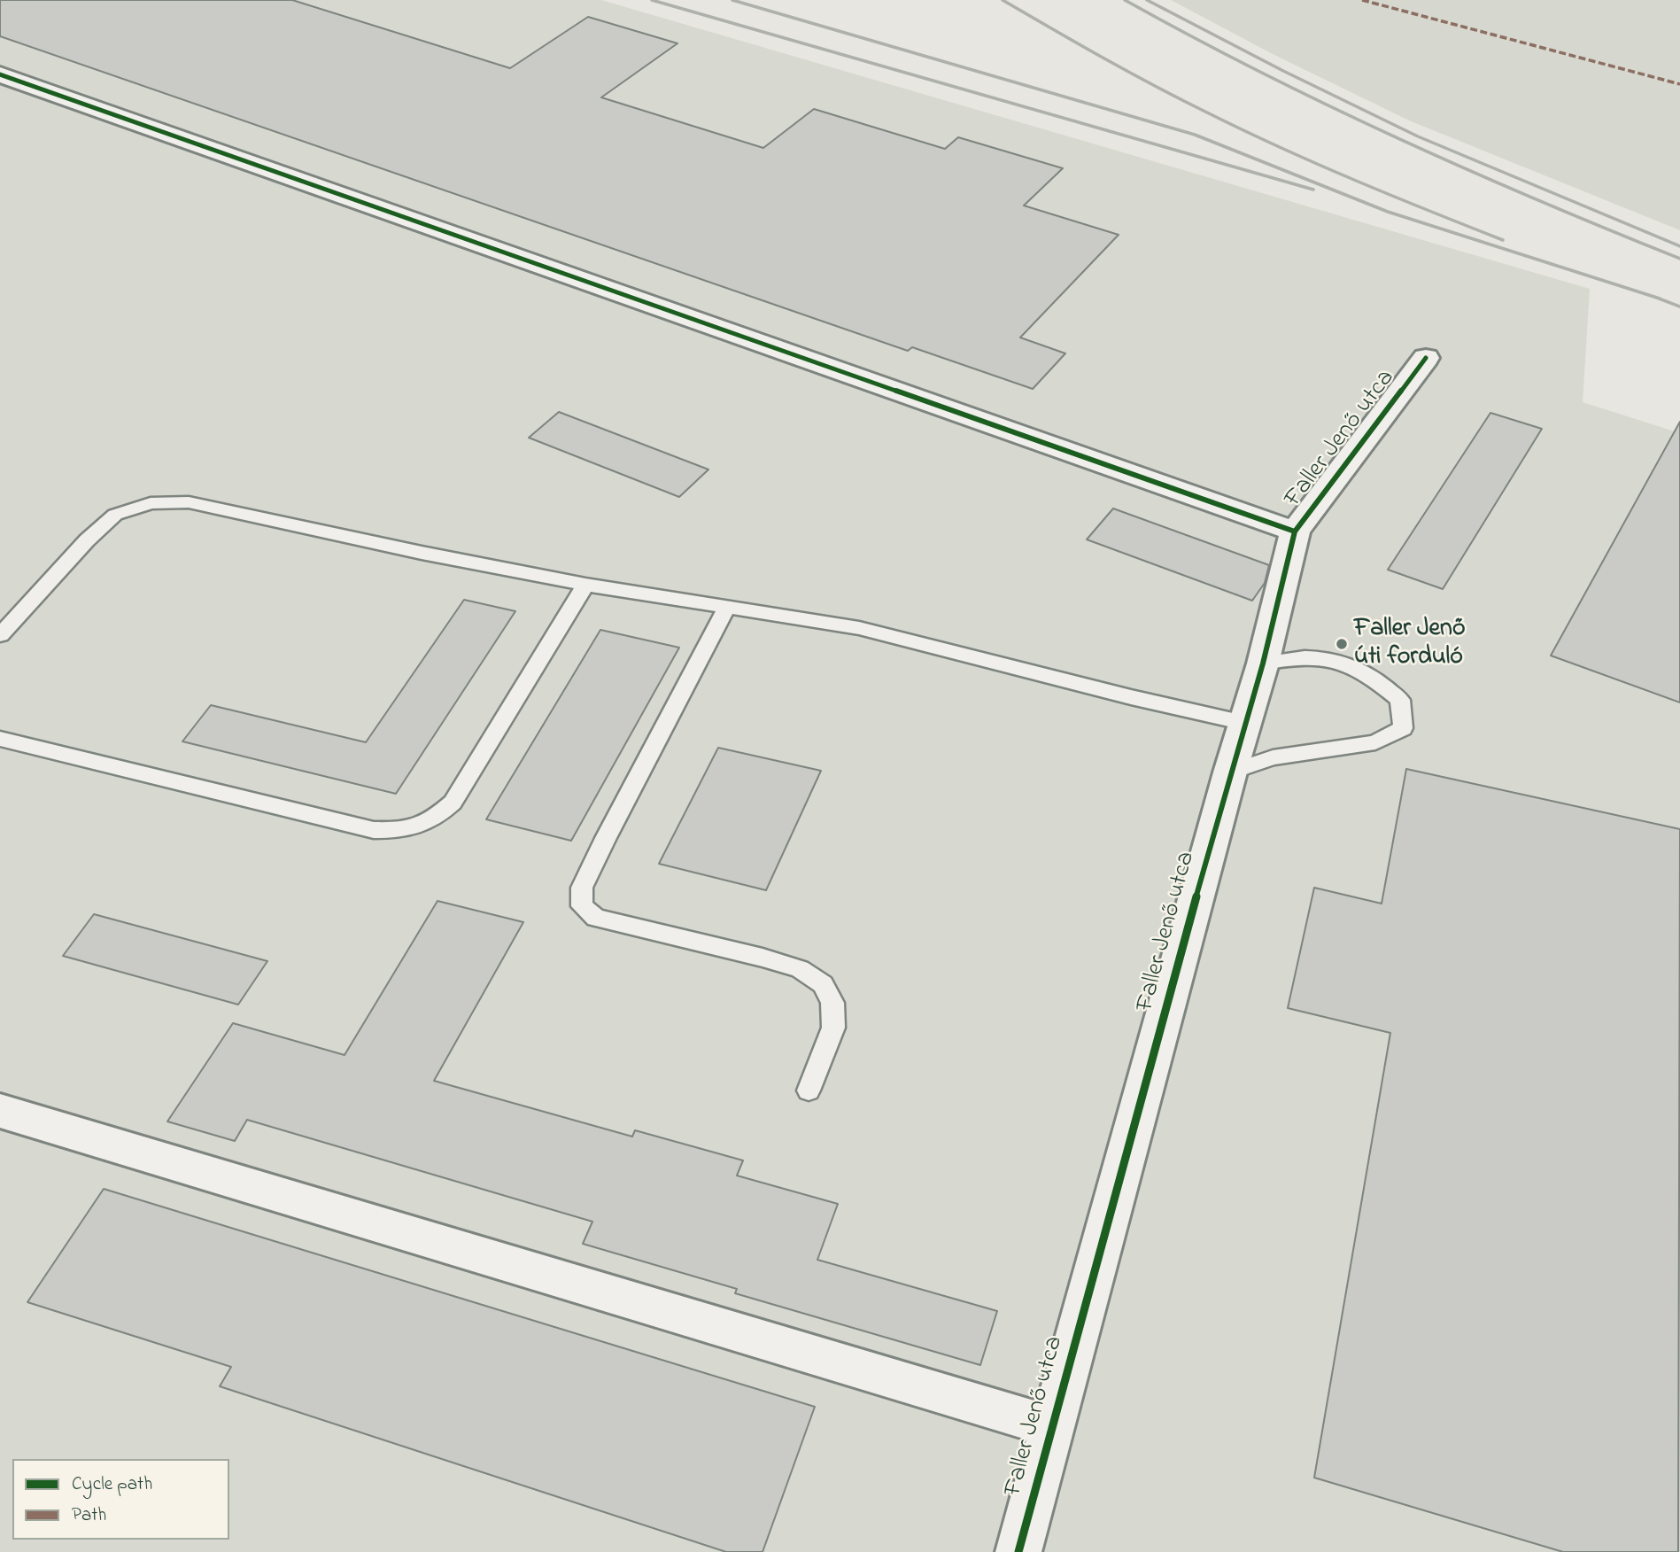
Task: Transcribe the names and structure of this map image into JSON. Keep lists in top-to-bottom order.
{
  "streets": {
    "street": ["Faller Jenő utca"]
  },
  "places": ["Faller Jenő úti forduló"],
  "legend": ["Cycle path", "Path"]
}
